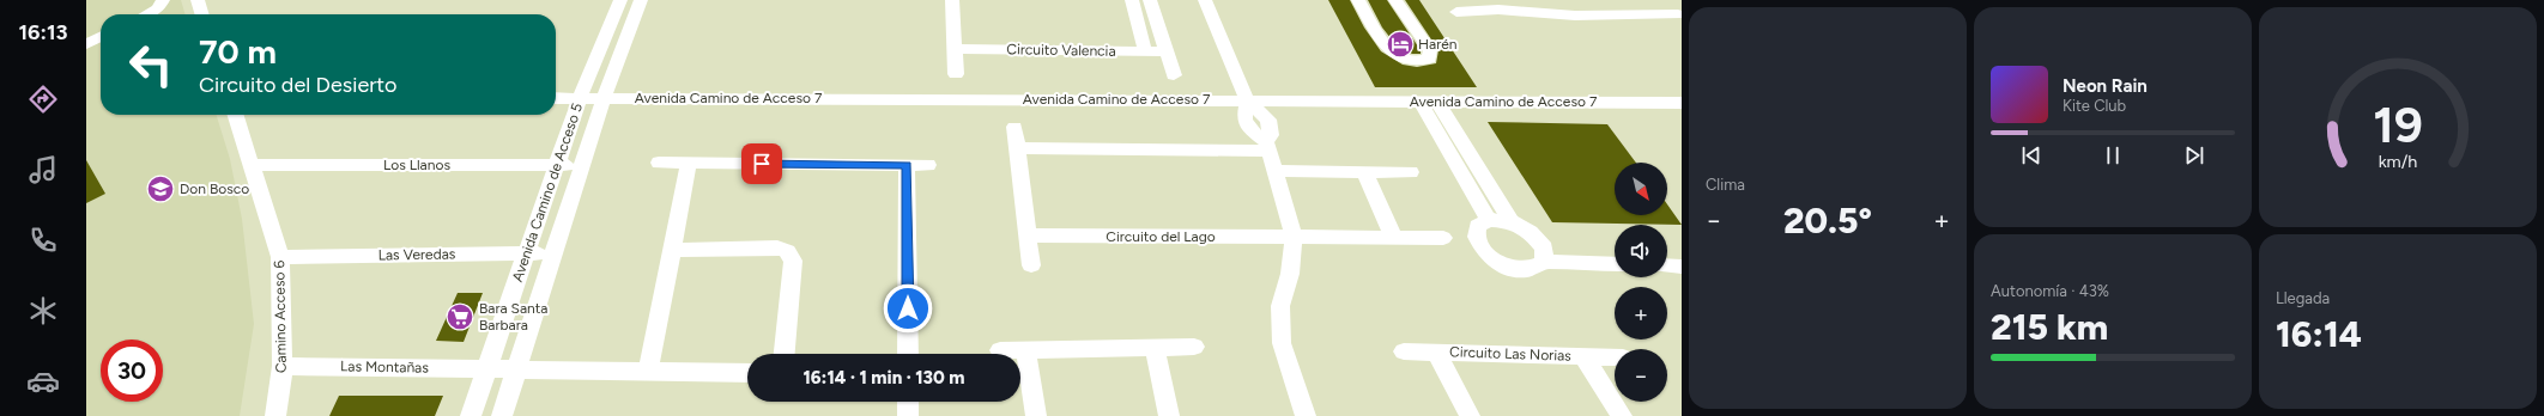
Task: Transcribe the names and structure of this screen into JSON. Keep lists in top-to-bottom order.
{
  "streets": {
    "street": [
      "Circuito Valencia",
      "Avenida Camino de Acceso 7",
      "Los Llanos",
      "Avenida Camino de Acceso 5",
      "Circuito del Lago",
      "Las Veredas",
      "Camino Acceso 6",
      "Circuito Las Norias",
      "Las Montañas"
    ]
  },
  "crossings": [
    ["Avenida Camino de Acceso 7", "Avenida Camino de Acceso 5"],
    ["Los Llanos", "Avenida Camino de Acceso 5"],
    ["Los Llanos", "Camino Acceso 6"],
    ["Avenida Camino de Acceso 5", "Las Veredas"],
    ["Avenida Camino de Acceso 5", "Las Montañas"],
    ["Las Veredas", "Camino Acceso 6"],
    ["Camino Acceso 6", "Las Montañas"]
  ],
  "places": {
    "hotel": ["Harén"],
    "school or university": ["Don Bosco"],
    "supermarket": ["Bara Santa Barbara"]
  },
  "north": "bottom right",
  "page": {
    "tabs": "16:13",
    "tile": [
      "Clima",
      ["Autonomía · 43%", "215 km"],
      ["Llegada", "16:14"]
    ],
    "turn": ["70 m", "Circuito del Desierto"],
    "song": ["Neon Rain", "Kite Club"],
    "map_buttons": ["+", "−"],
    "heat": ["−", "20.5°", "+"],
    "limit": "30",
    "trip": "16:14 · 1 min · 130 m",
    "gauge": ["19", "km/h"]
  }
}
